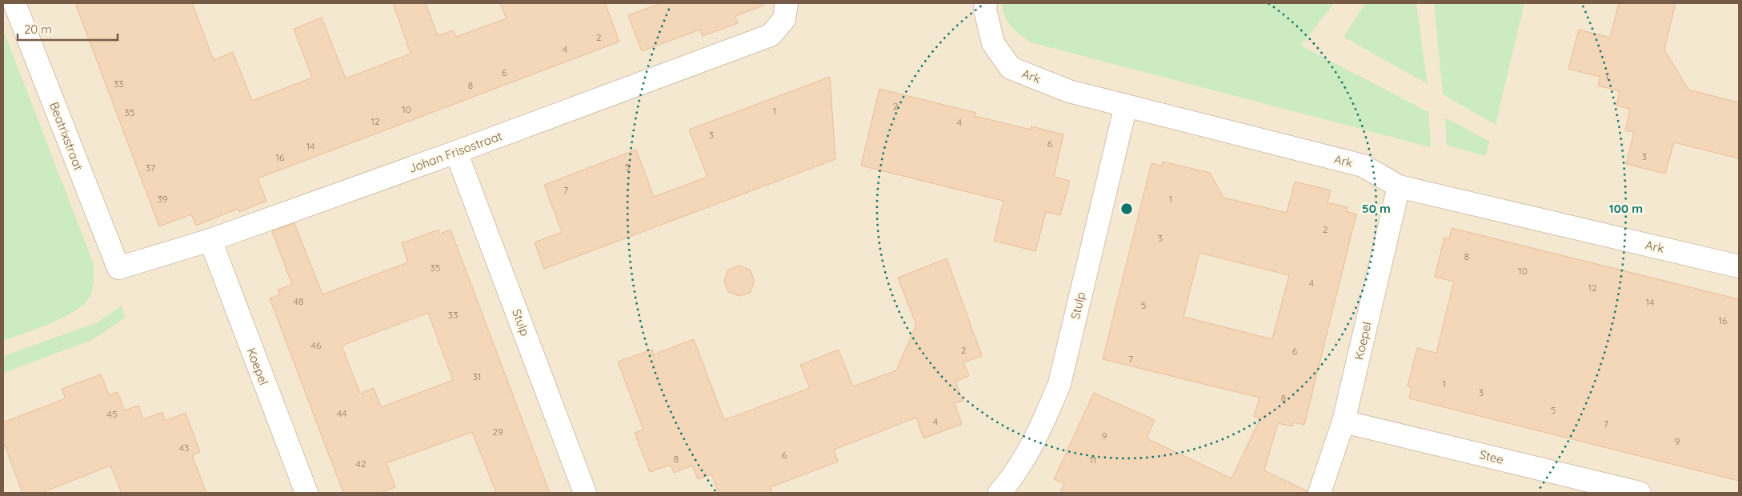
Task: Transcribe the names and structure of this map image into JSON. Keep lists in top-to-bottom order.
{
  "streets": {
    "street": [
      "Ark",
      "Beatrixstraat",
      "Johan Frisostraat",
      "Stulp",
      "Koepel",
      "Stee"
    ]
  },
  "crossings": [
    ["Ark", "Stulp"],
    ["Ark", "Koepel"],
    ["Beatrixstraat", "Johan Frisostraat"],
    ["Johan Frisostraat", "Stulp"],
    ["Johan Frisostraat", "Koepel"],
    ["Koepel", "Stee"]
  ],
  "house_numbers": [
    "2",
    "4",
    "6",
    "1",
    "33",
    "8",
    "2",
    "10",
    "1",
    "35",
    "12",
    "4",
    "3",
    "6",
    "14",
    "3",
    "16",
    "5",
    "37",
    "7",
    "39",
    "1",
    "2",
    "3",
    "8",
    "35",
    "10",
    "4",
    "12",
    "48",
    "14",
    "5",
    "33",
    "16",
    "46",
    "2",
    "6",
    "7",
    "31",
    "1",
    "3",
    "8",
    "5",
    "44",
    "45",
    "4",
    "7",
    "29",
    "9",
    "9",
    "43",
    "6",
    "8",
    "11",
    "42"
  ],
  "scale_bar": "20 m",
  "rings": ["50 m", "100 m"]
}
